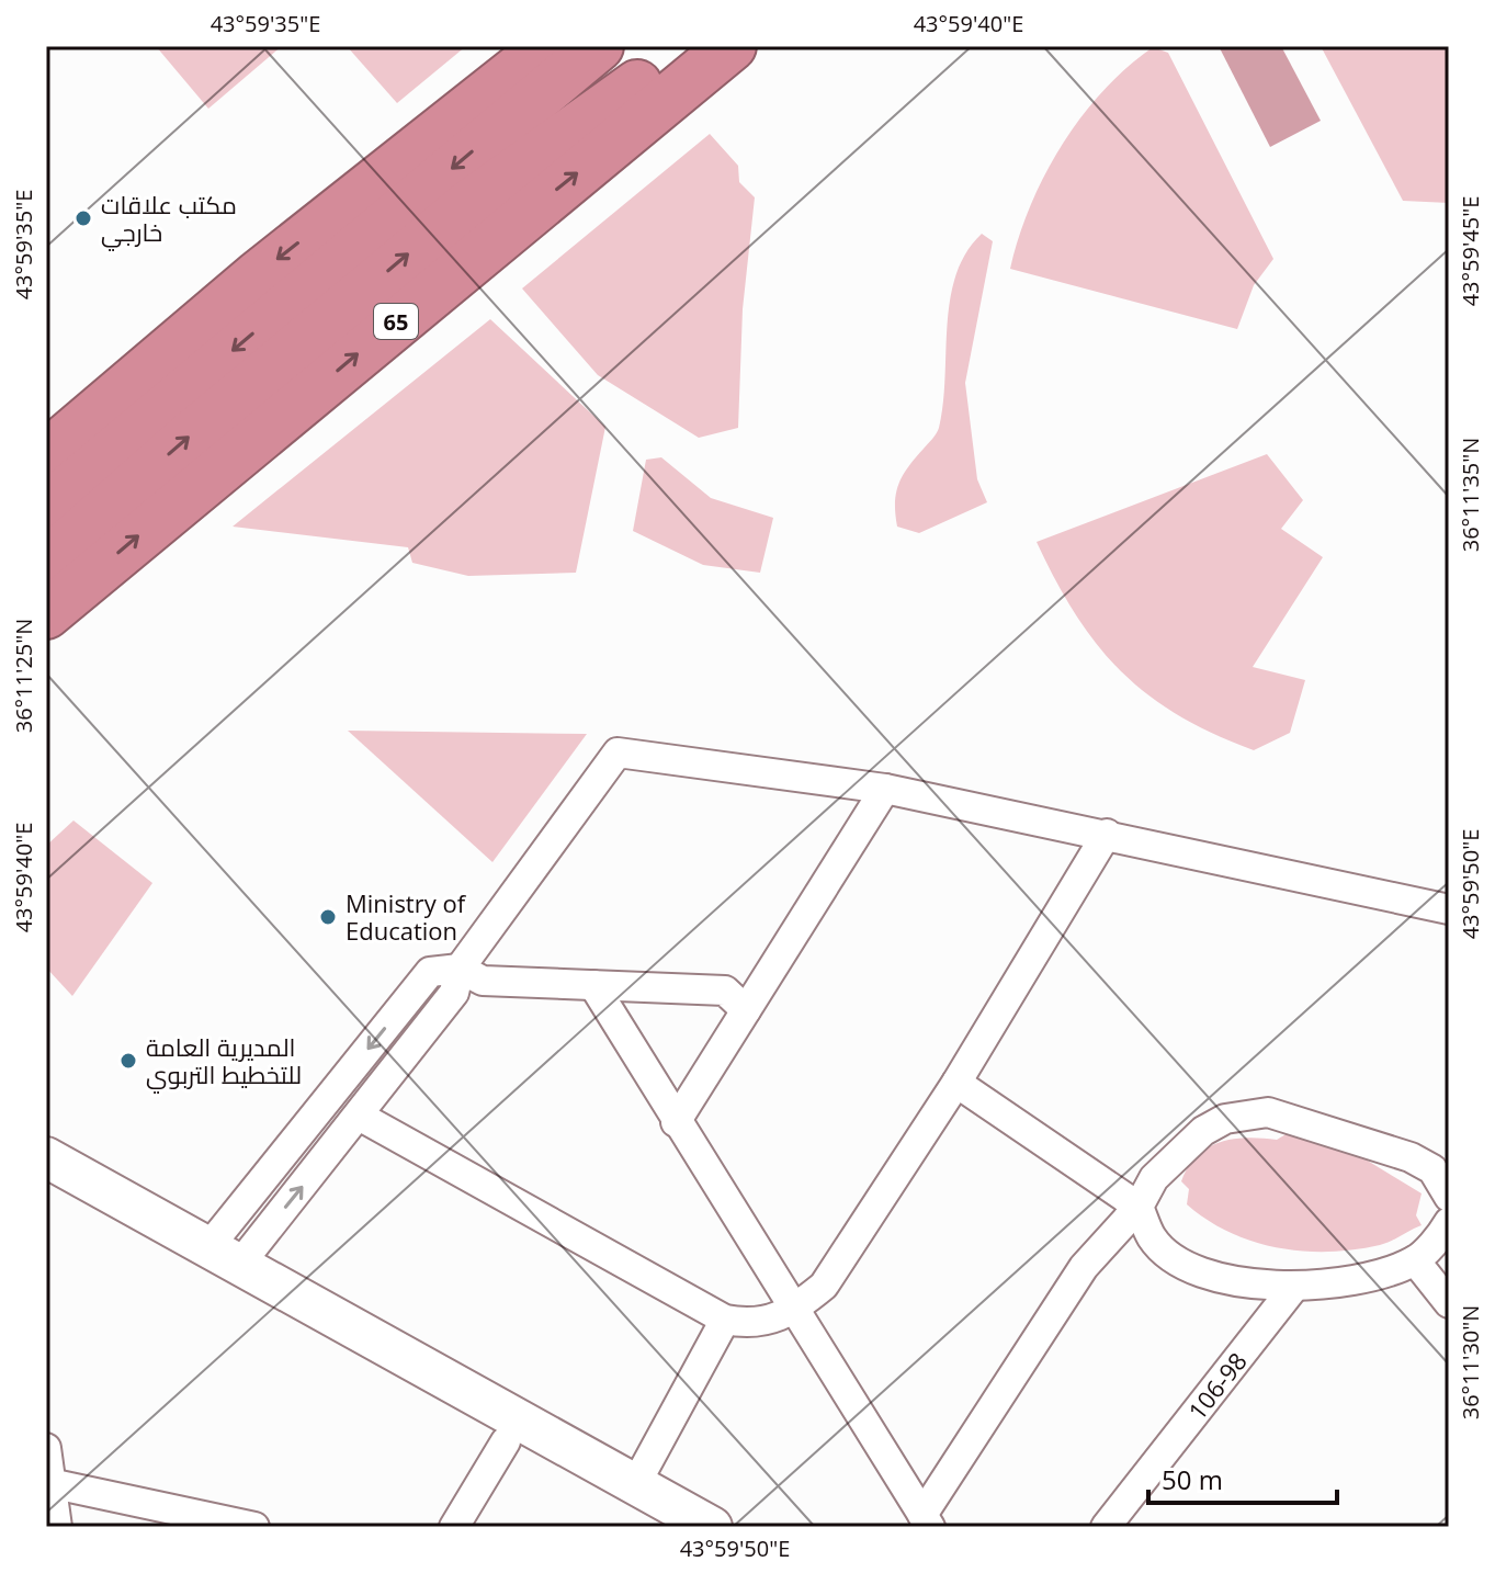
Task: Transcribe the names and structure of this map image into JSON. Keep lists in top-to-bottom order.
{
  "streets": {
    "highway": ["65"],
    "street": ["106-98"]
  },
  "places": ["مكتب علاقات خارجي", "Ministry of Education", "المديرية العامة للتخطيط التربوي"],
  "scale_bar": "50 m",
  "coordinates": [
    "43°59'35\"E",
    "43°59'40\"E",
    "43°59'45\"E",
    "36°11'35\"N",
    "36°11'25\"N",
    "43°59'50\"E",
    "36°11'30\"N"
  ]
}
